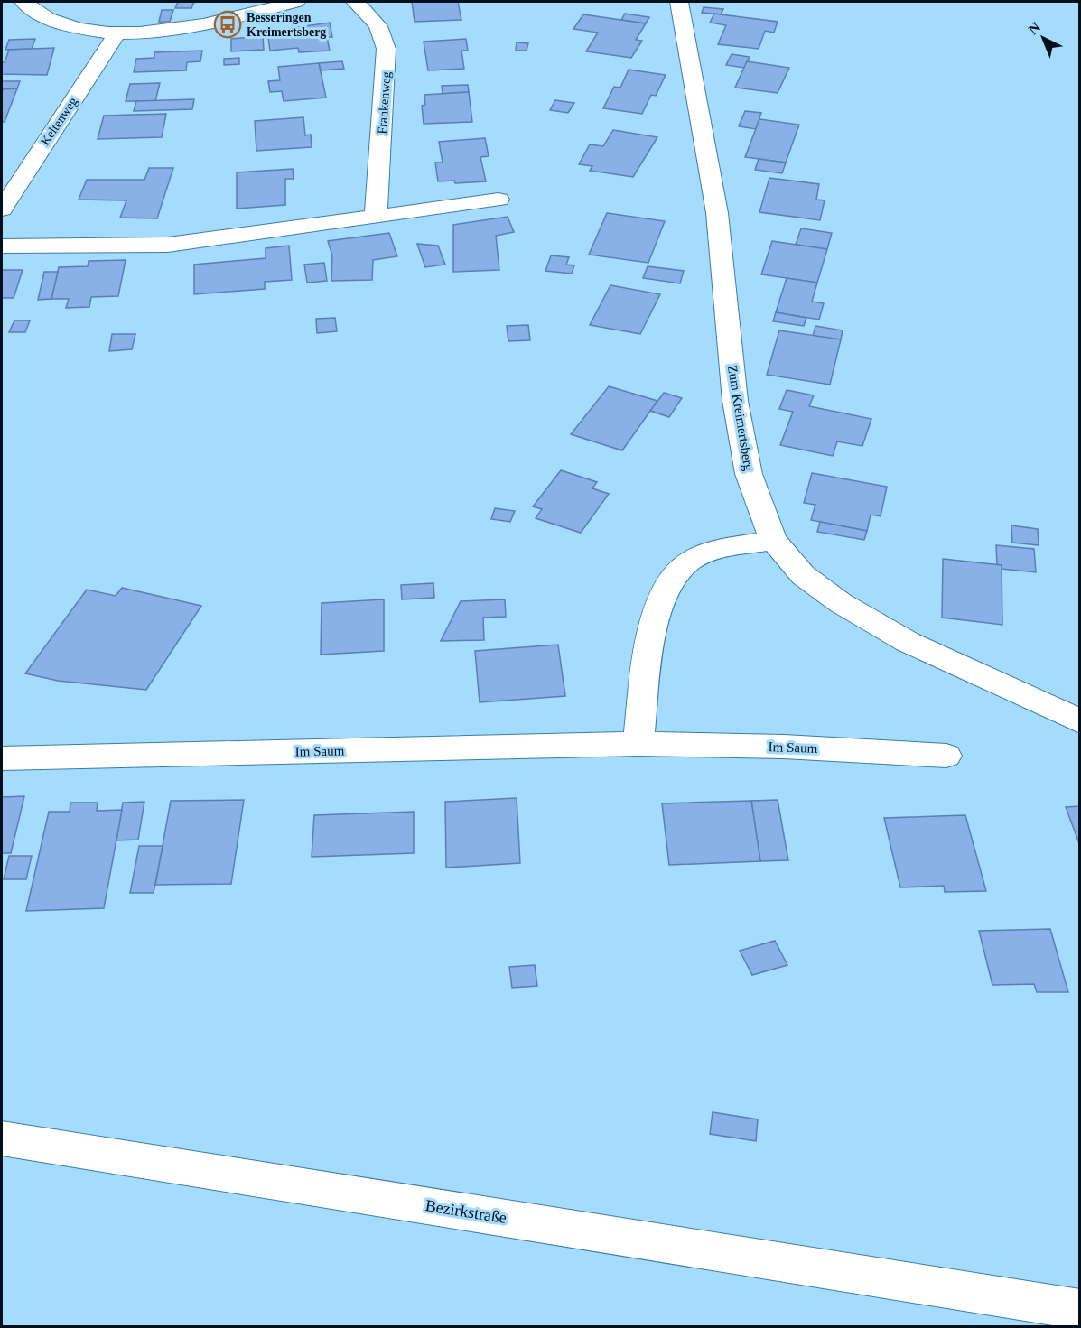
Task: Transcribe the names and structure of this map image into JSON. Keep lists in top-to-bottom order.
{
  "streets": {
    "street": [
      "Frankenweg",
      "Keltenweg",
      "Zum Kreimertsberg",
      "Im Saum",
      "Bezirkstraße"
    ]
  },
  "places": {
    "bus stop": ["Besseringen Kreimertsberg"]
  },
  "north": "top left"
}
